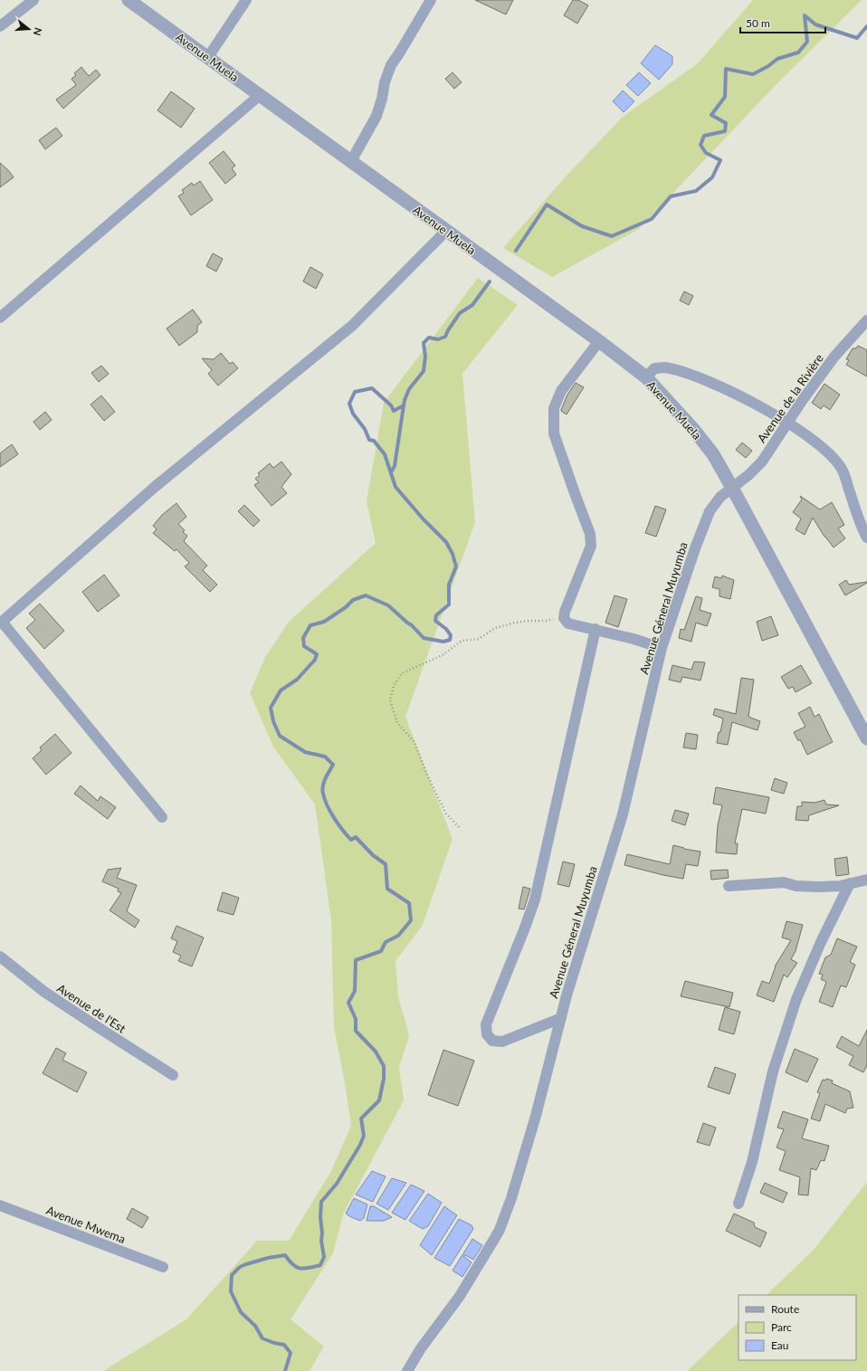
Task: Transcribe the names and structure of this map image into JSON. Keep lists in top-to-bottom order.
{
  "streets": {
    "street": [
      "Avenue Muela",
      "Avenue de la Rivière",
      "Avenue Géneral Muyumba",
      "Avenue de l'Est",
      "Avenue Mwema"
    ]
  },
  "crossings": [
    ["Avenue Muela", "Avenue de la Rivière"],
    ["Avenue Muela", "Avenue Géneral Muyumba"],
    ["Avenue de la Rivière", "Avenue Géneral Muyumba"]
  ],
  "legend": ["Route", "Parc", "Eau"],
  "scale_bar": "50 m",
  "north": "right"
}
